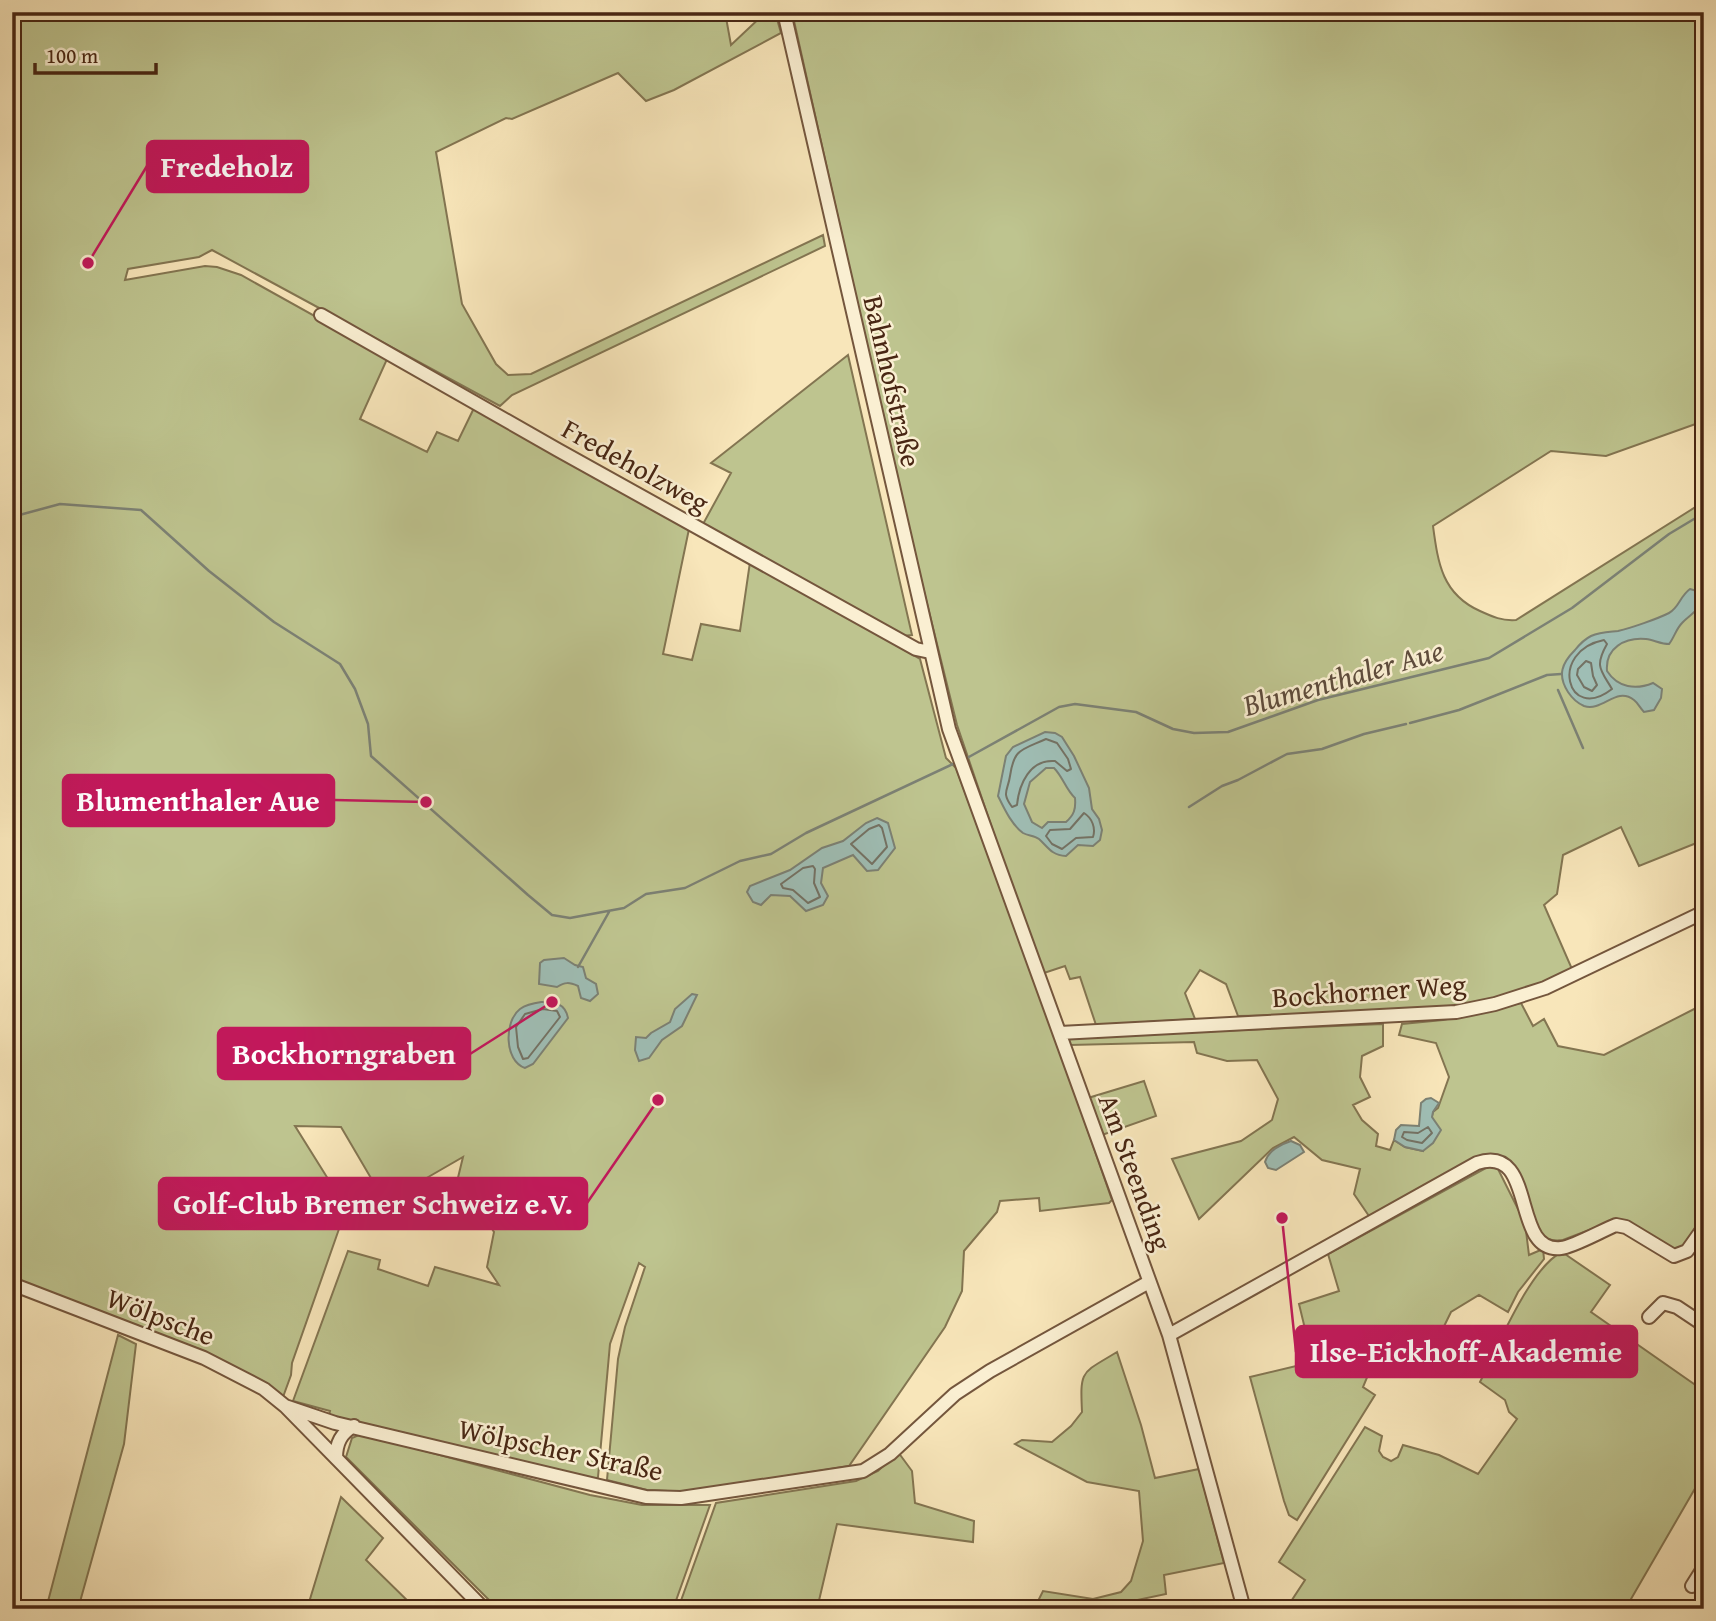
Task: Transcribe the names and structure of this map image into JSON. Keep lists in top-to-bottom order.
{
  "streets": {
    "street": [
      "Bahnhofstraße",
      "Fredeholzweg",
      "Bockhorner Weg",
      "Am Steending",
      "Wölpsche",
      "Wölpscher Straße"
    ]
  },
  "crossings": [
    ["Bahnhofstraße", "Fredeholzweg"],
    ["Bahnhofstraße", "Am Steending"],
    ["Bockhorner Weg", "Am Steending"],
    ["Am Steending", "Wölpscher Straße"],
    ["Wölpsche", "Wölpscher Straße"]
  ],
  "water": ["Blumenthaler Aue"],
  "places": [
    "Fredeholz",
    "Blumenthaler Aue",
    "Bockhorngraben",
    "Golf-Club Bremer Schweiz e.V.",
    "Ilse-Eickhoff-Akademie"
  ],
  "scale_bar": "100 m"
}
